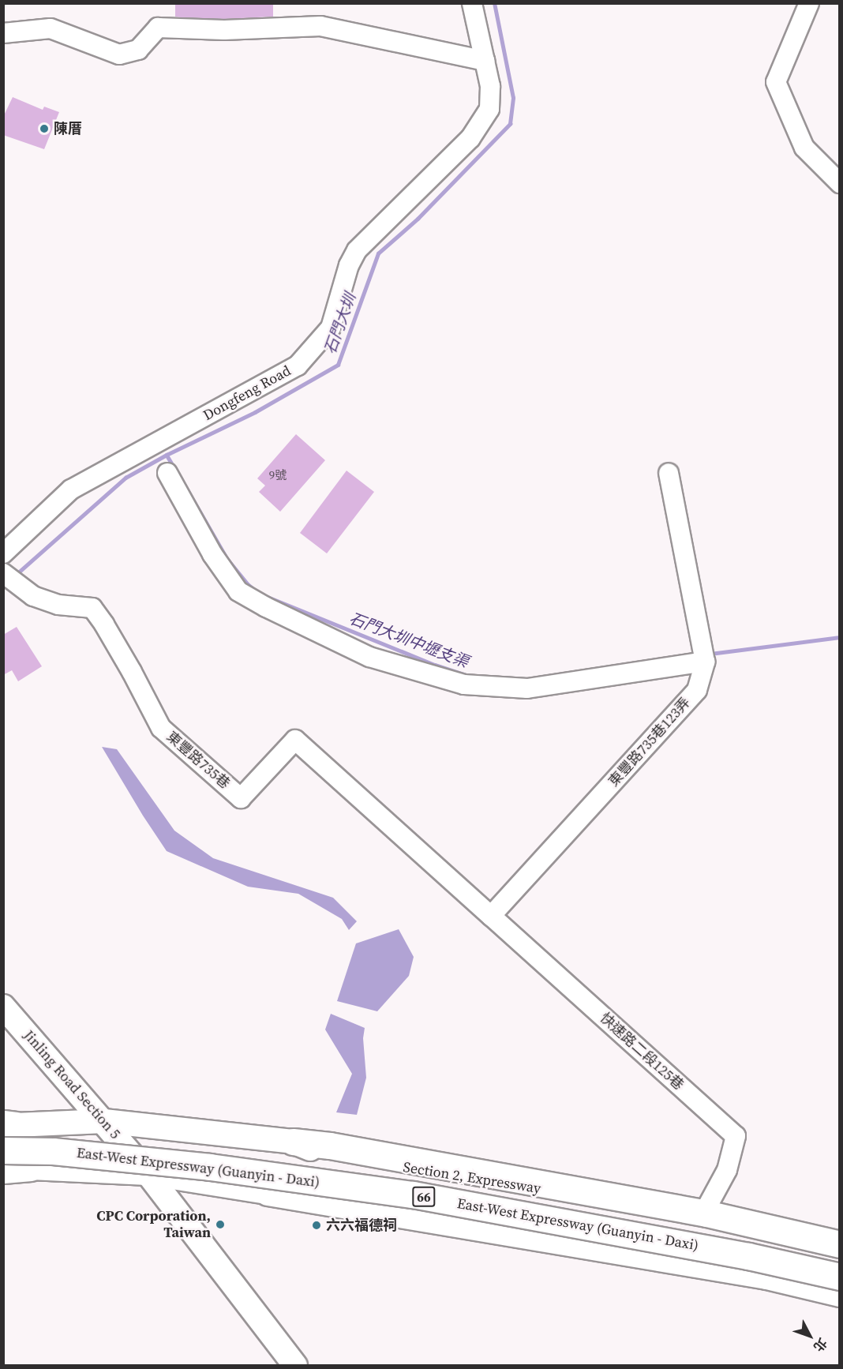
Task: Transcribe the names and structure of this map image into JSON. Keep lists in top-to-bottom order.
{
  "streets": {
    "highway": ["East-West Expressway (Guanyin - Daxi)", "66"],
    "main road": ["Jinling Road Section 5", "Section 2, Expressway"],
    "street": [
      "Dongfeng Road",
      "東豐路735巷123弄",
      "東豐路735巷",
      "快速路二段125巷"
    ]
  },
  "crossings": [
    ["東豐路735巷123弄", "東豐路735巷"],
    ["東豐路735巷123弄", "快速路二段125巷"],
    ["東豐路735巷", "快速路二段125巷"],
    ["Jinling Road Section 5", "Section 2, Expressway"],
    ["Jinling Road Section 5", "66"],
    ["East-West Expressway (Guanyin - Daxi)", "66"],
    ["Section 2, Expressway", "66"]
  ],
  "water": ["石門大圳", "石門大圳中壢支渠"],
  "places": ["陳厝", "CPC Corporation, Taiwan", "六六福德祠"],
  "house_numbers": ["9號"],
  "north": "bottom right"
}
